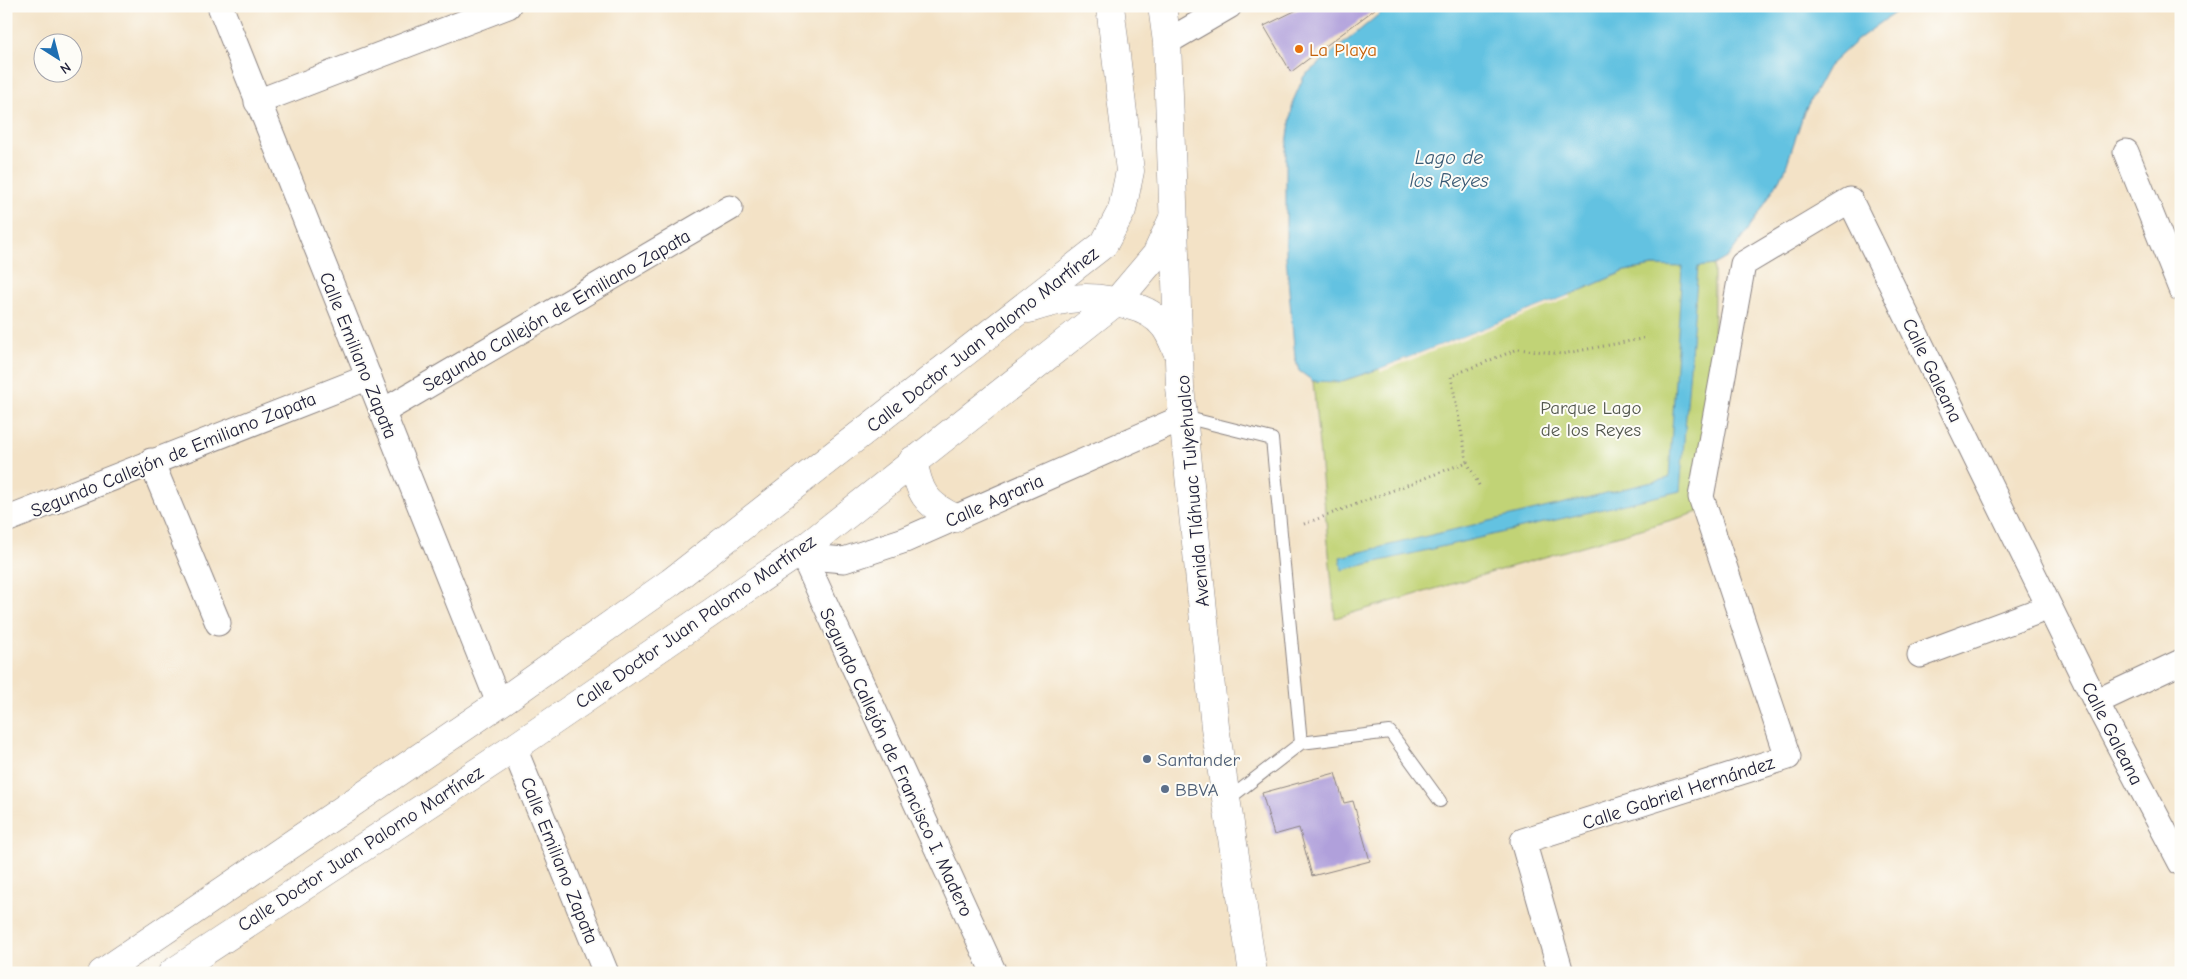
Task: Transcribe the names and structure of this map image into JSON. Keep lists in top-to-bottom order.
{
  "streets": {
    "street": [
      "Segundo Callejón de Emiliano Zapata",
      "Calle Doctor Juan Palomo Martínez",
      "Calle Emiliano Zapata",
      "Calle Galeana",
      "Avenida Tláhuac Tulyehualco",
      "Calle Agraria",
      "Segundo Callejón de Francisco I. Madero",
      "Calle Gabriel Hernández"
    ]
  },
  "crossings": [
    ["Segundo Callejón de Emiliano Zapata", "Calle Emiliano Zapata"],
    ["Calle Doctor Juan Palomo Martínez", "Calle Emiliano Zapata"],
    ["Calle Doctor Juan Palomo Martínez", "Avenida Tláhuac Tulyehualco"],
    ["Calle Doctor Juan Palomo Martínez", "Calle Agraria"],
    ["Calle Doctor Juan Palomo Martínez", "Segundo Callejón de Francisco I. Madero"],
    ["Calle Galeana", "Calle Gabriel Hernández"],
    ["Avenida Tláhuac Tulyehualco", "Calle Agraria"],
    ["Calle Agraria", "Segundo Callejón de Francisco I. Madero"]
  ],
  "water": ["Lago de los Reyes"],
  "parks": ["Parque Lago de los Reyes"],
  "places": ["La Playa", "Santander", "BBVA"],
  "north": "bottom right"
}
